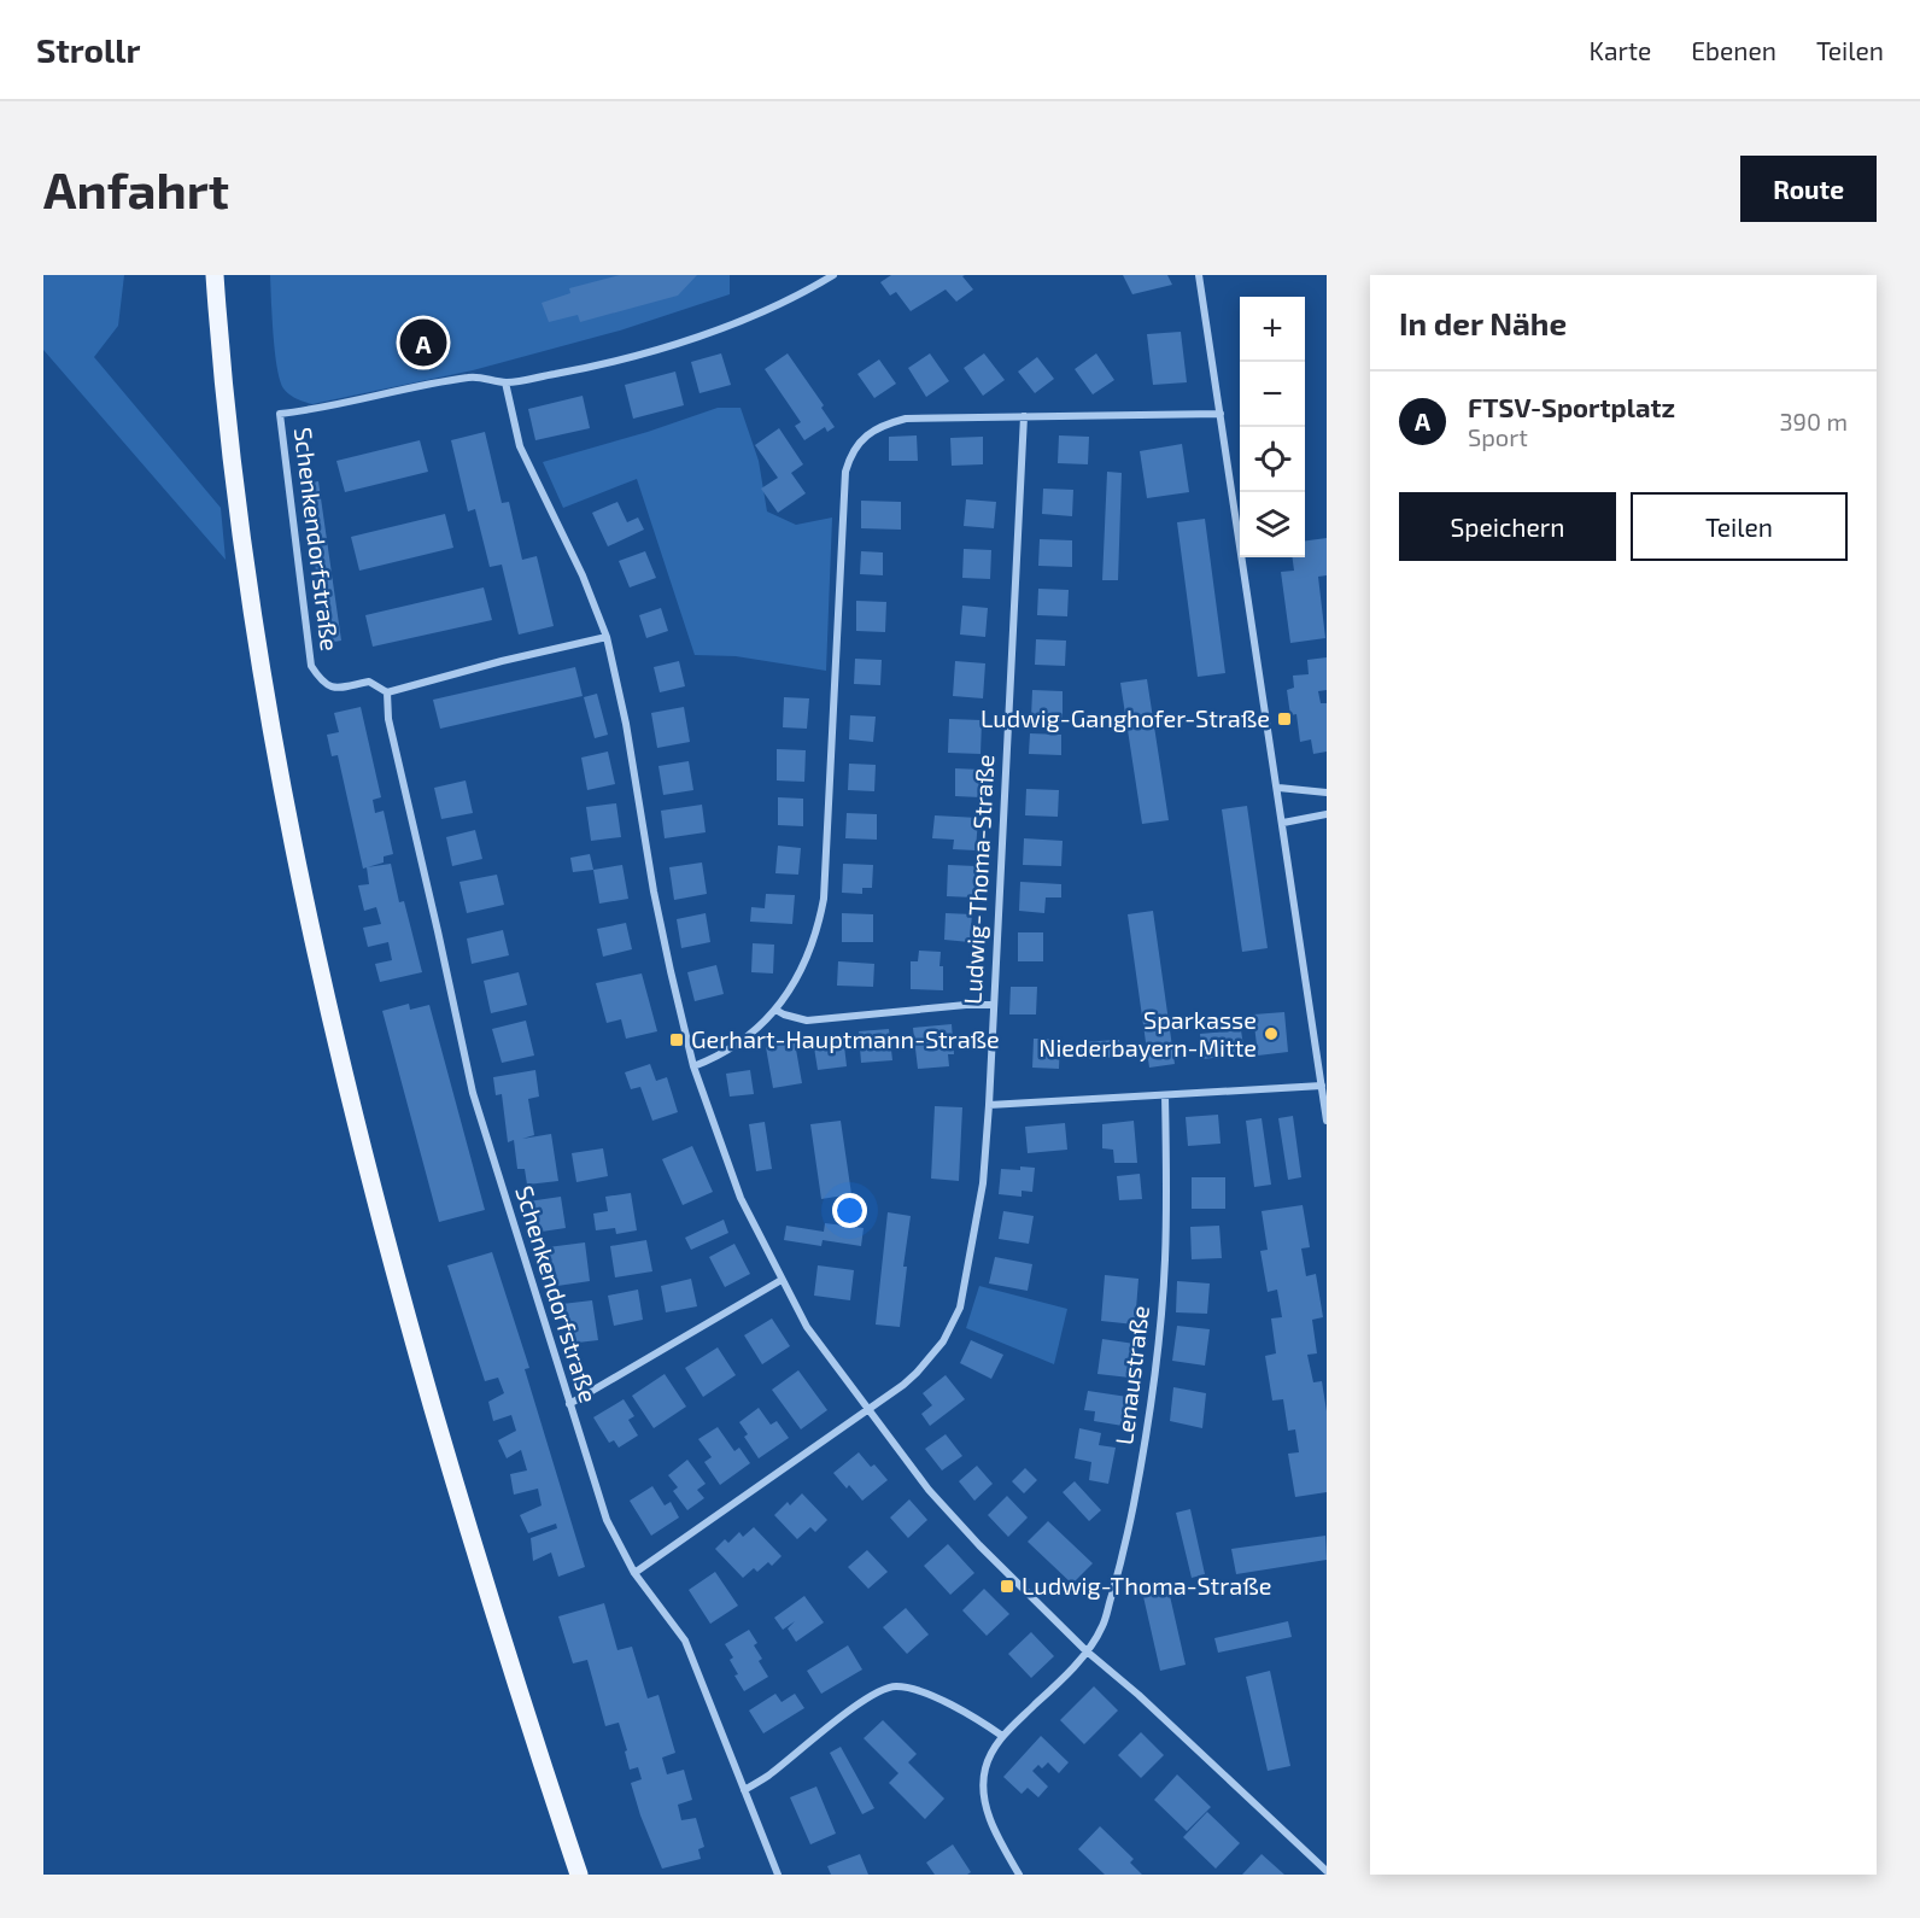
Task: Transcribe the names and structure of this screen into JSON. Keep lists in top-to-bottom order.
{
  "streets": {
    "street": ["Schenkendorfstraße", "Ludwig-Thoma-Straße", "Lenaustraße"]
  },
  "crossings": [
    ["Schenkendorfstraße", "Ludwig-Thoma-Straße"]
  ],
  "places": {
    "transit": ["Ludwig-Ganghofer-Straße", "Gerhart-Hauptmann-Straße", "Ludwig-Thoma-Straße"],
    "other": ["Sparkasse Niederbayern-Mitte"]
  },
  "page": {
    "header": "Strollr",
    "nav": ["Karte", "Ebenen", "Teilen"],
    "buttons": [
      "Route",
      ["Speichern", "Teilen"]
    ],
    "title": "Anfahrt",
    "heading": "In der Nähe",
    "map_buttons": ["+", "−"],
    "pins": "A",
    "list": [
      {
        "mark": "A",
        "name": "FTSV-Sportplatz",
        "note": "Sport",
        "value": "390 m"
      }
    ]
  }
}
